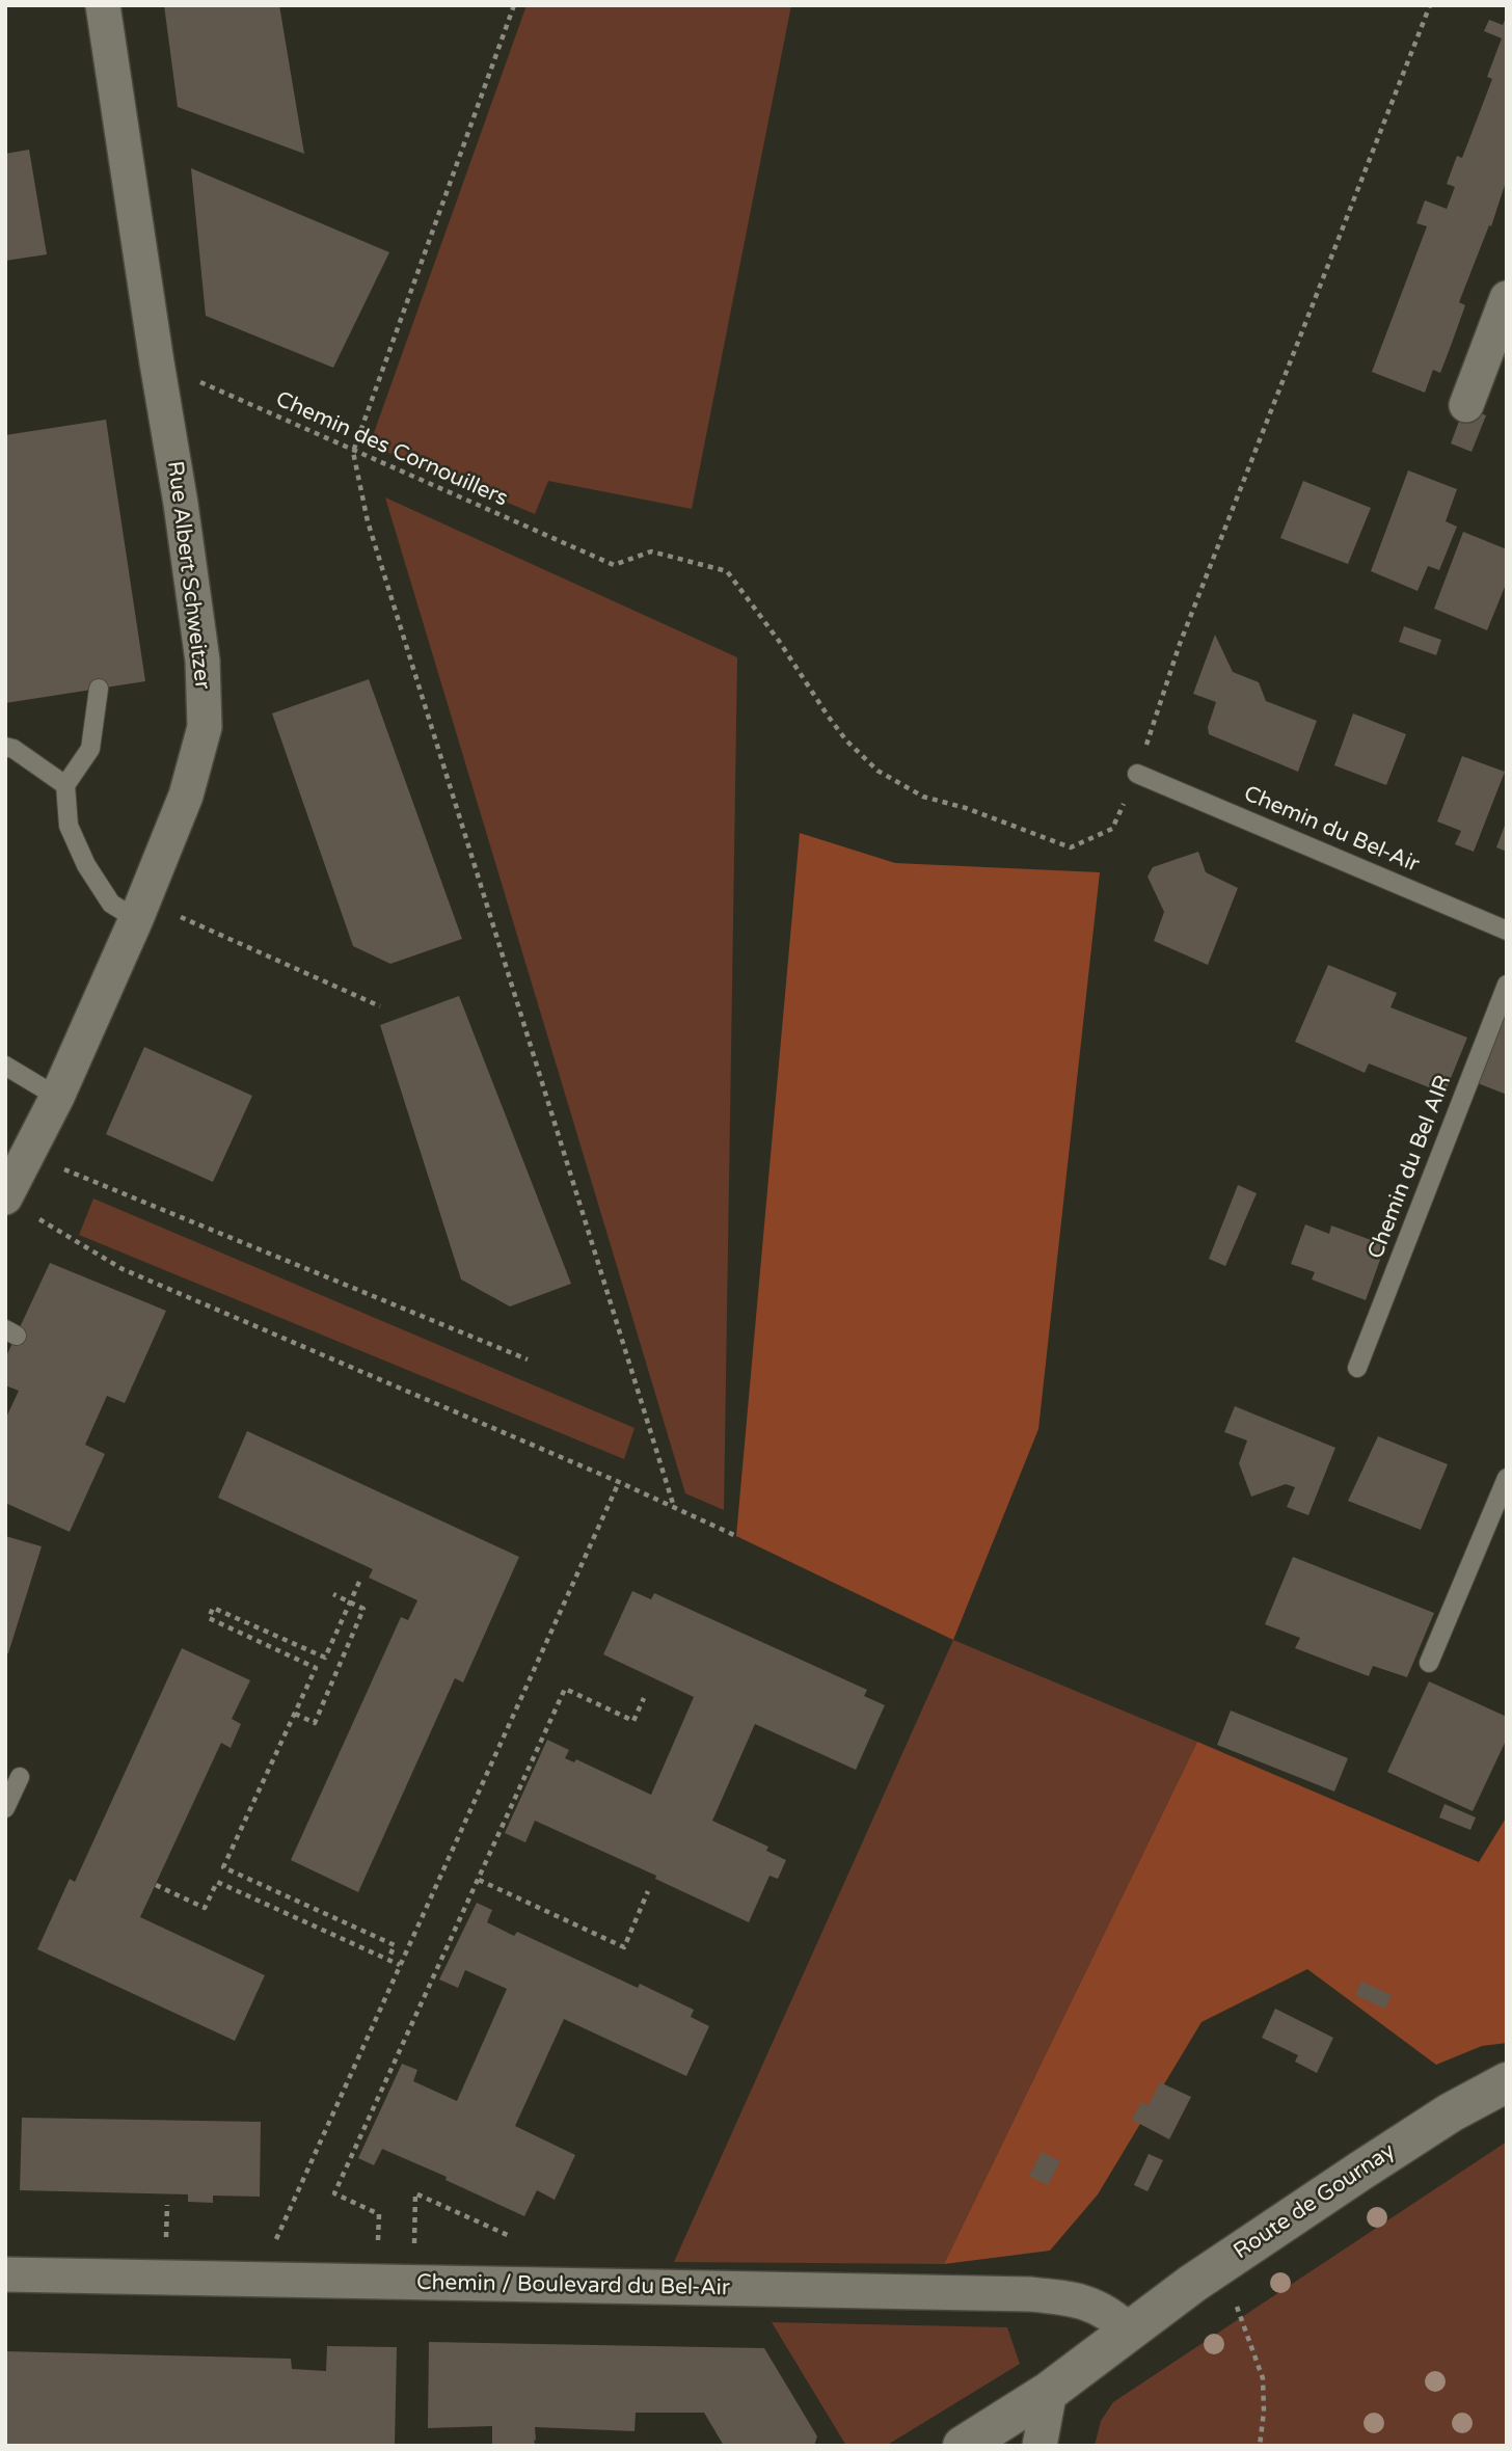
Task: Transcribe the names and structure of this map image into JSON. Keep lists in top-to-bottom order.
{
  "streets": {
    "street": ["Rue Albert Schweitzer", "Route de Gournay", "Chemin / Boulevard du Bel-Air"],
    "lane": ["Chemin du Bel-Air", "Chemin du Bel AIR"],
    "path": ["Chemin des Cornouillers"]
  },
  "crossings": [
    ["Chemin des Cornouillers", "Rue Albert Schweitzer"],
    ["Chemin des Cornouillers", "Chemin du Bel-Air"],
    ["Route de Gournay", "Chemin / Boulevard du Bel-Air"]
  ]
}
